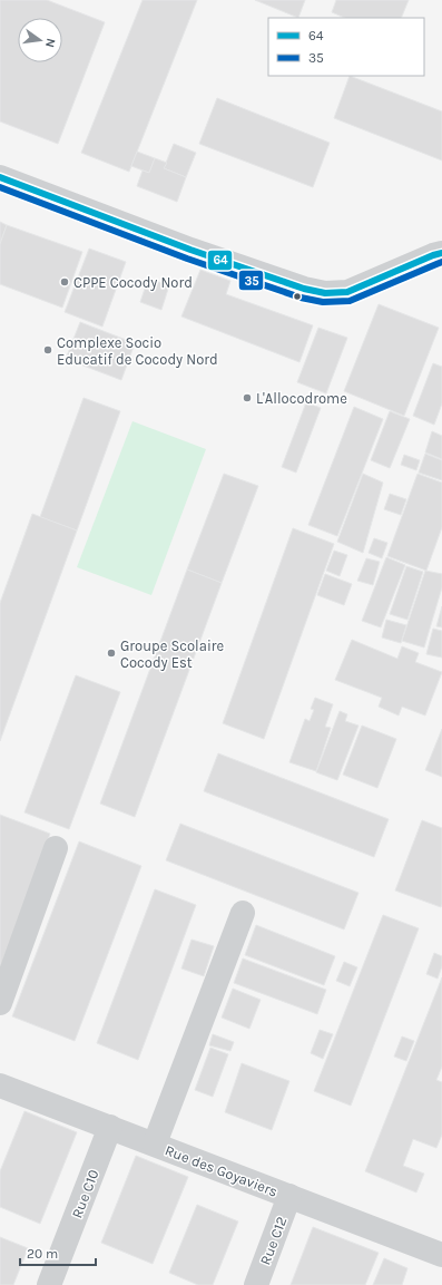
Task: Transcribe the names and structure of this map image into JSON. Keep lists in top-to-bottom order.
{
  "streets": {
    "street": ["Rue des Goyaviers", "Rue C10", "Rue C12"]
  },
  "crossings": [
    ["Rue des Goyaviers", "Rue C10"],
    ["Rue des Goyaviers", "Rue C12"]
  ],
  "places": [
    "CPPE Cocody Nord",
    "Complexe Socio Educatif de Cocody Nord",
    "L'Allocodrome",
    "Groupe Scolaire Cocody Est"
  ],
  "lines": ["transit line 64", "transit line 35"],
  "legend": ["64", "35"],
  "scale_bar": "20 m",
  "north": "right"
}
